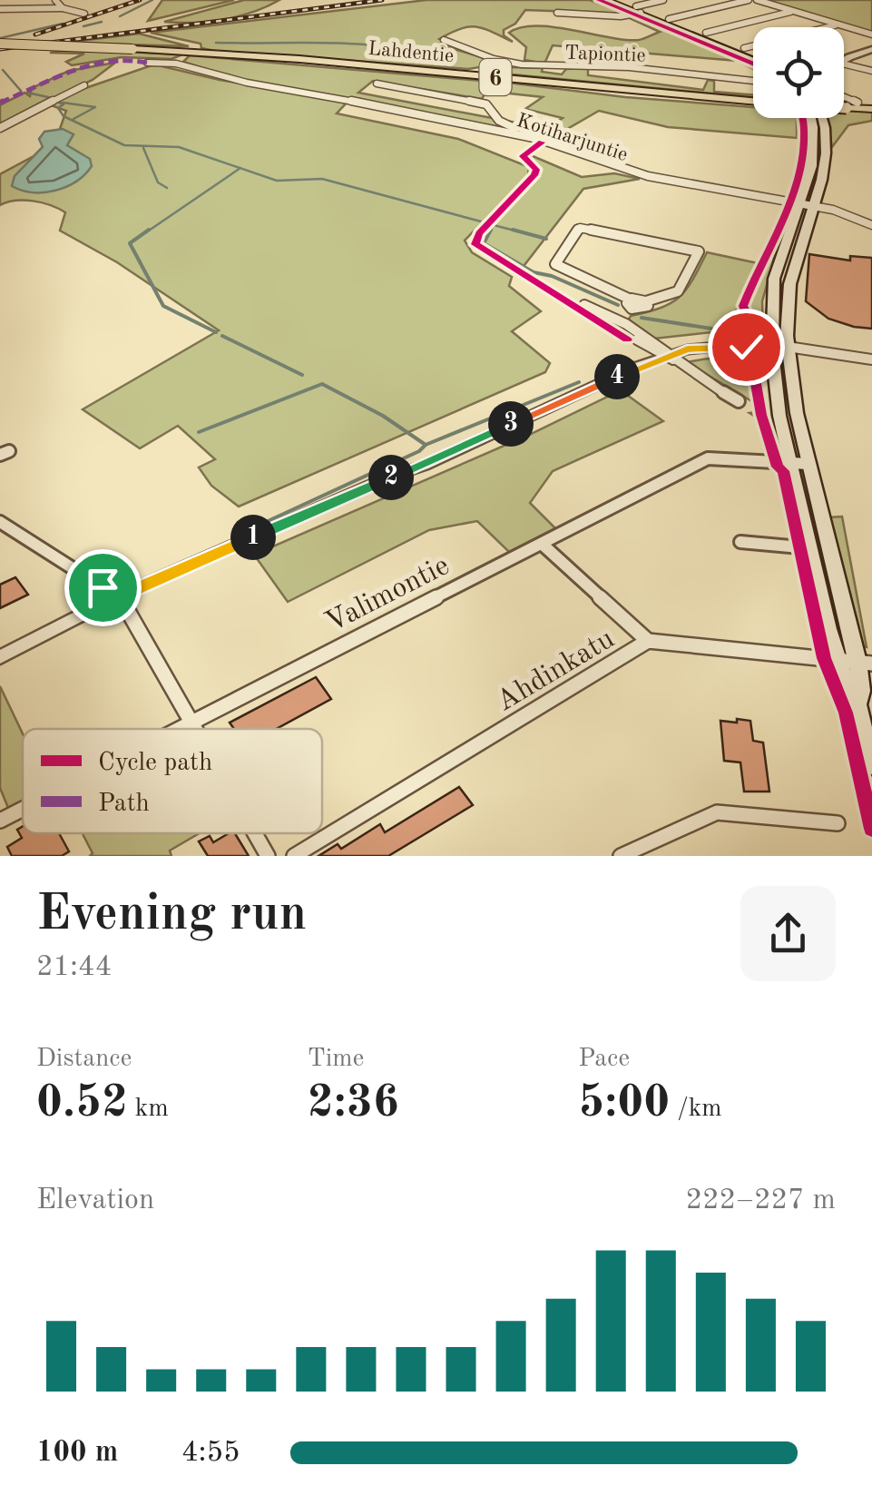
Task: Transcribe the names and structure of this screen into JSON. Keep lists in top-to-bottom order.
{
  "streets": {
    "highway": ["Lahdentie", "6"],
    "street": [
      "Tapiontie",
      "Kotiharjuntie",
      "Valimontie",
      "Ahdinkatu"
    ]
  },
  "legend": ["Cycle path", "Path"],
  "page": {
    "pins": [
      "4",
      "3",
      "2",
      "1"
    ],
    "heading": ["Evening run", "21:44"],
    "stats": [
      ["Distance", "0.52 km"],
      ["Time", "2:36"],
      ["Pace", "5:00 /km"]
    ],
    "chart": ["Elevation", "222–227 m"],
    "list": [
      {
        "name": "100 m",
        "note": "4:55"
      }
    ]
  }
}
